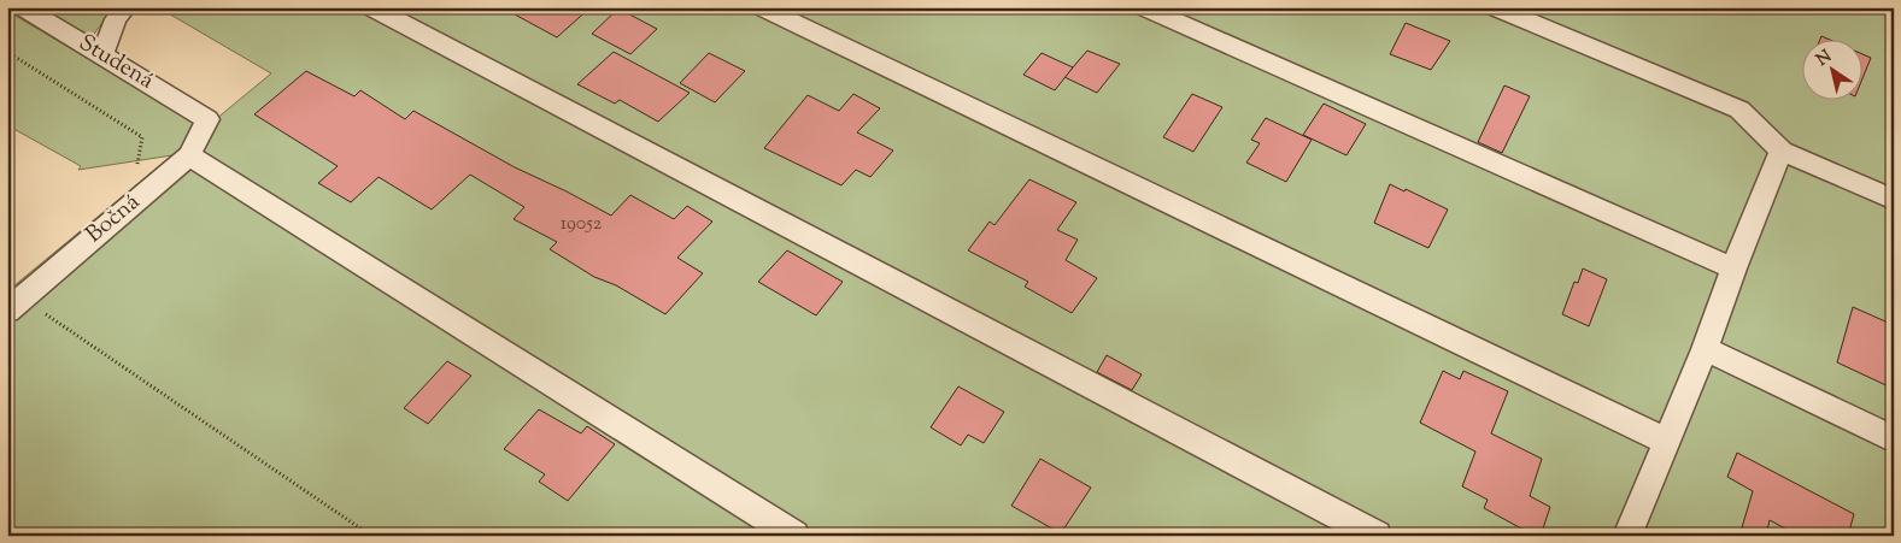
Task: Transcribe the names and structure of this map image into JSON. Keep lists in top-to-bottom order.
{
  "streets": {
    "street": ["Studená", "Bočná"]
  },
  "crossings": [
    ["Studená", "Bočná"]
  ],
  "house_numbers": ["19052"],
  "north": "top left"
}
